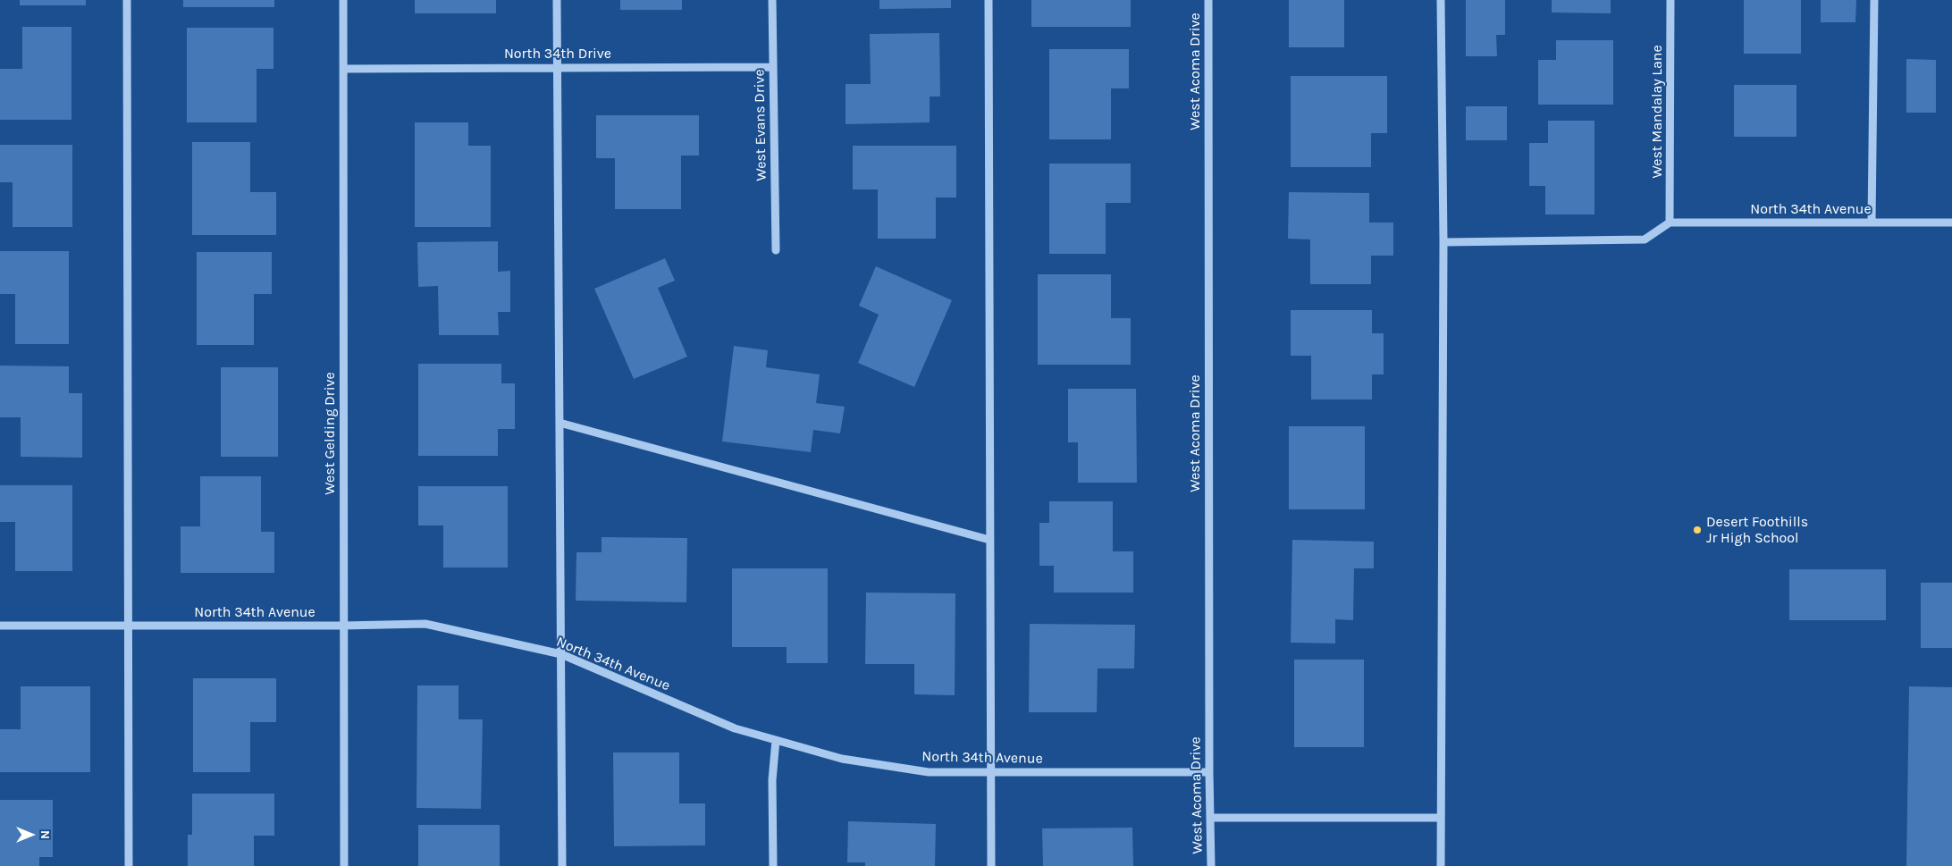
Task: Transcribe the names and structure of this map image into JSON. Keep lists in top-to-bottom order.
{
  "streets": {
    "street": [
      "North 34th Drive",
      "West Acoma Drive",
      "West Mandalay Lane",
      "West Evans Drive",
      "North 34th Avenue",
      "West Gelding Drive"
    ]
  },
  "crossings": [
    ["North 34th Drive", "West Evans Drive"],
    ["North 34th Drive", "West Gelding Drive"],
    ["West Acoma Drive", "North 34th Avenue"],
    ["West Mandalay Lane", "North 34th Avenue"],
    ["North 34th Avenue", "West Gelding Drive"]
  ],
  "places": ["Desert Foothills Jr High School"],
  "north": "right"
}
